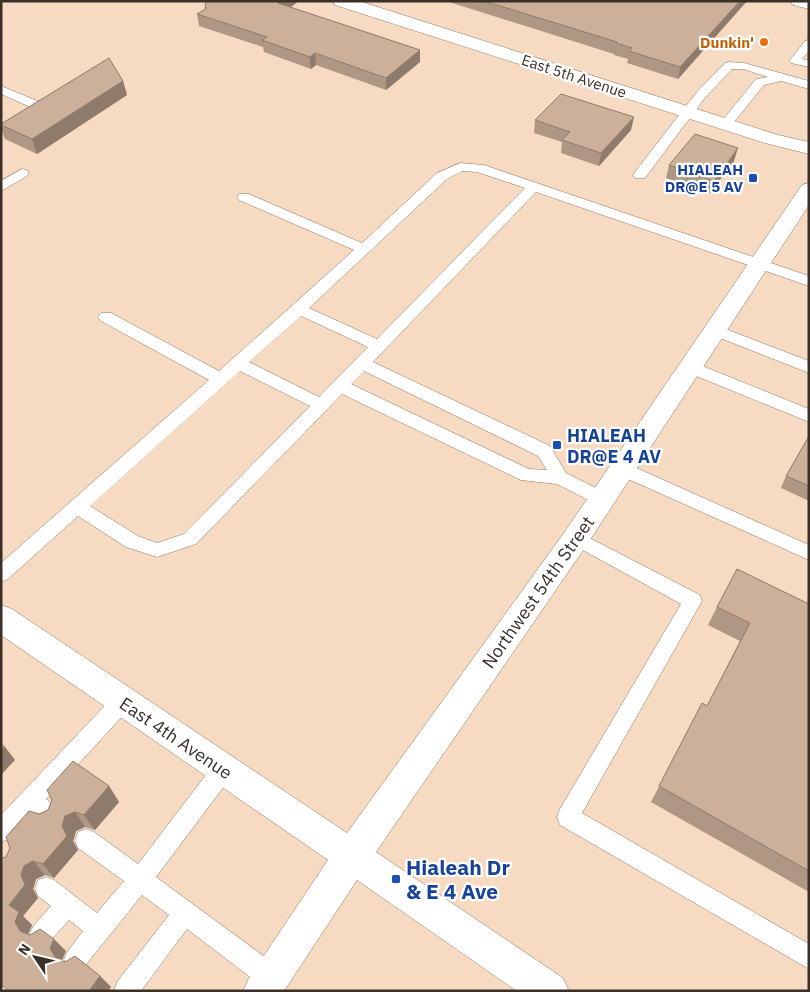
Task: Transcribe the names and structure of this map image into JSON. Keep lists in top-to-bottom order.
{
  "streets": {
    "main road": ["East 5th Avenue", "Northwest 54th Street", "East 4th Avenue"]
  },
  "crossings": [
    ["Northwest 54th Street", "East 4th Avenue"]
  ],
  "places": {
    "other": ["Dunkin'"],
    "transit": ["HIALEAH DR@E 5 AV", "HIALEAH DR@E 4 AV", "Hialeah Dr & E 4 Ave"]
  },
  "north": "top left"
}
